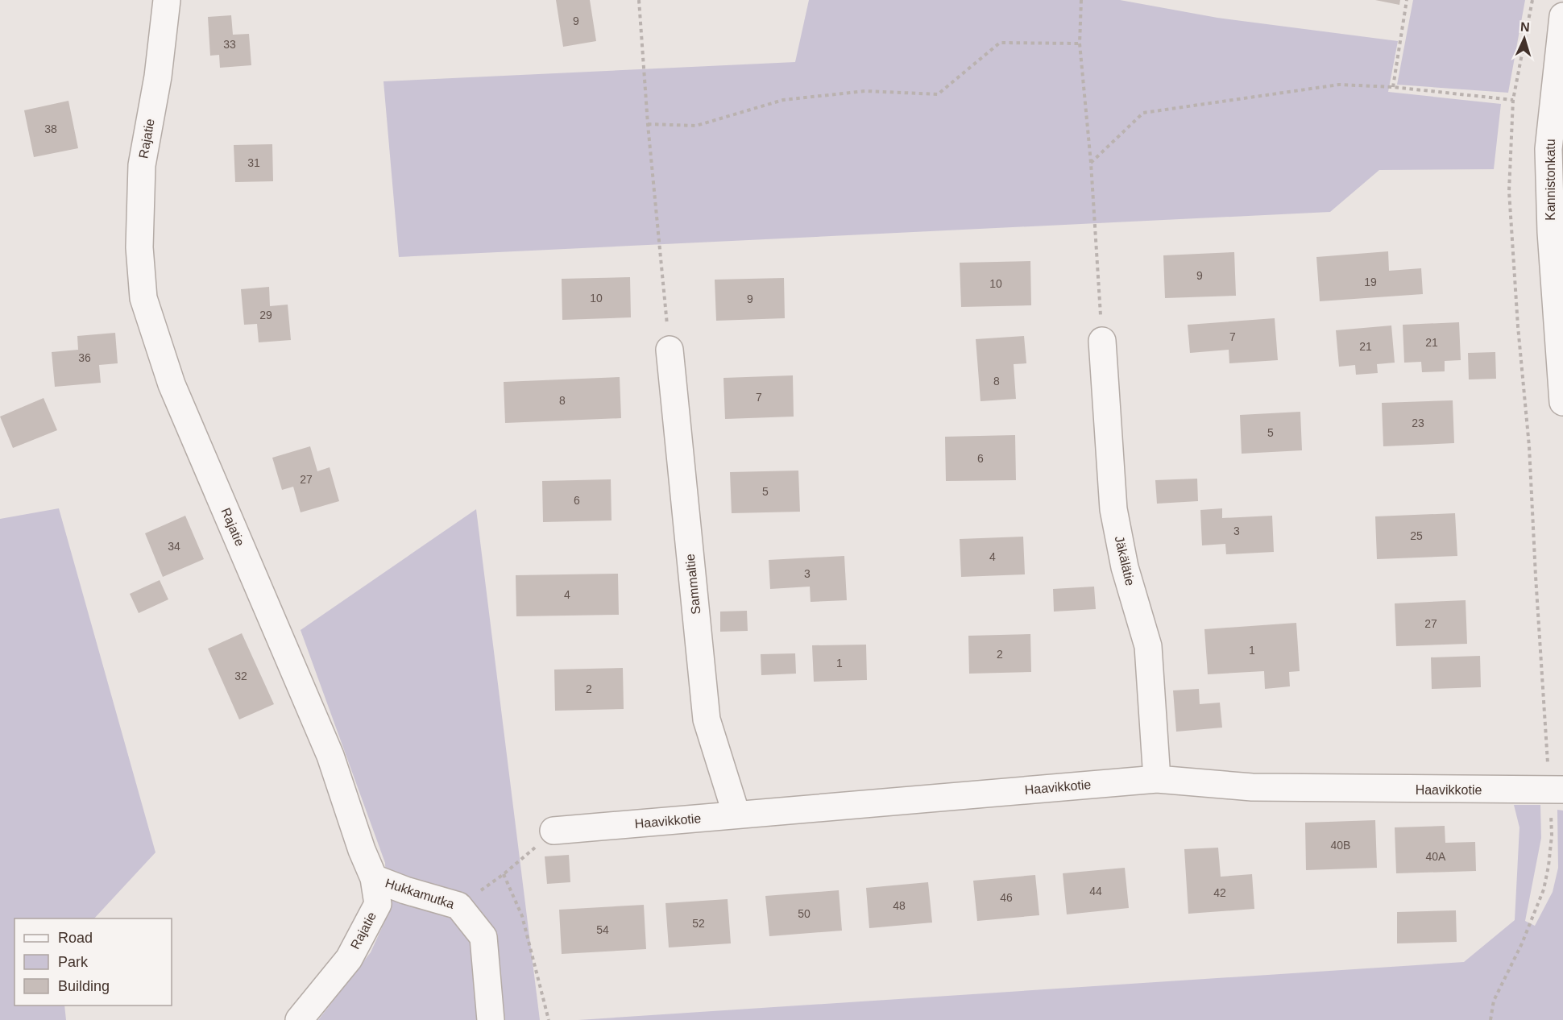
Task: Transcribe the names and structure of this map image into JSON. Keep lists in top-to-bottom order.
{
  "streets": {
    "street": [
      "Rajatie",
      "Kannistonkatu",
      "Jäkälätie",
      "Sammaltie",
      "Haavikkotie",
      "Hukkamutka"
    ]
  },
  "crossings": [
    ["Rajatie", "Hukkamutka"],
    ["Jäkälätie", "Haavikkotie"],
    ["Sammaltie", "Haavikkotie"]
  ],
  "house_numbers": [
    "9",
    "33",
    "38",
    "31",
    "9",
    "19",
    "10",
    "10",
    "9",
    "29",
    "7",
    "21",
    "21",
    "36",
    "8",
    "7",
    "8",
    "23",
    "5",
    "6",
    "27",
    "5",
    "6",
    "3",
    "25",
    "34",
    "4",
    "3",
    "4",
    "27",
    "1",
    "2",
    "1",
    "32",
    "2",
    "40B",
    "40A",
    "44",
    "42",
    "46",
    "48",
    "50",
    "52",
    "54"
  ],
  "legend": ["Road", "Park", "Building"],
  "north": "top"
}
